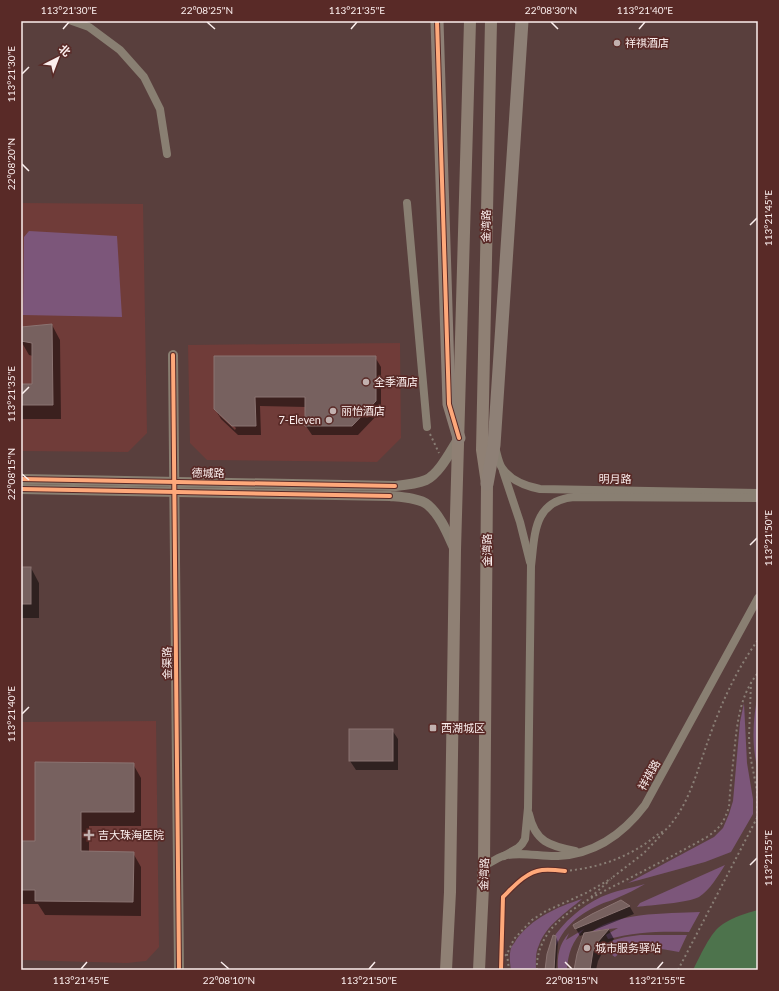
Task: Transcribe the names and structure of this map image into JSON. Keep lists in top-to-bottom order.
{
  "streets": {
    "main road": ["金湾路"],
    "street": [
      "德城路",
      "明月路",
      "金渠路",
      "祥祺路"
    ]
  },
  "crossings": [
    ["金湾路", "德城路"],
    ["金湾路", "祥祺路"],
    ["德城路", "金渠路"]
  ],
  "places": {
    "other": [
      "祥祺酒店",
      "全季酒店",
      "丽怡酒店",
      "7-Eleven",
      "城市服务驿站"
    ],
    "transit": ["西湖城区"],
    "health": ["吉大珠海医院"]
  },
  "north": "top right",
  "coordinates": [
    "113°21'30\"E",
    "22°08'25\"N",
    "113°21'35\"E",
    "22°08'30\"N",
    "113°21'40\"E",
    "22°08'20\"N",
    "113°21'45\"E",
    "22°08'15\"N",
    "113°21'50\"E",
    "113°21'55\"E",
    "22°08'10\"N"
  ]
}
